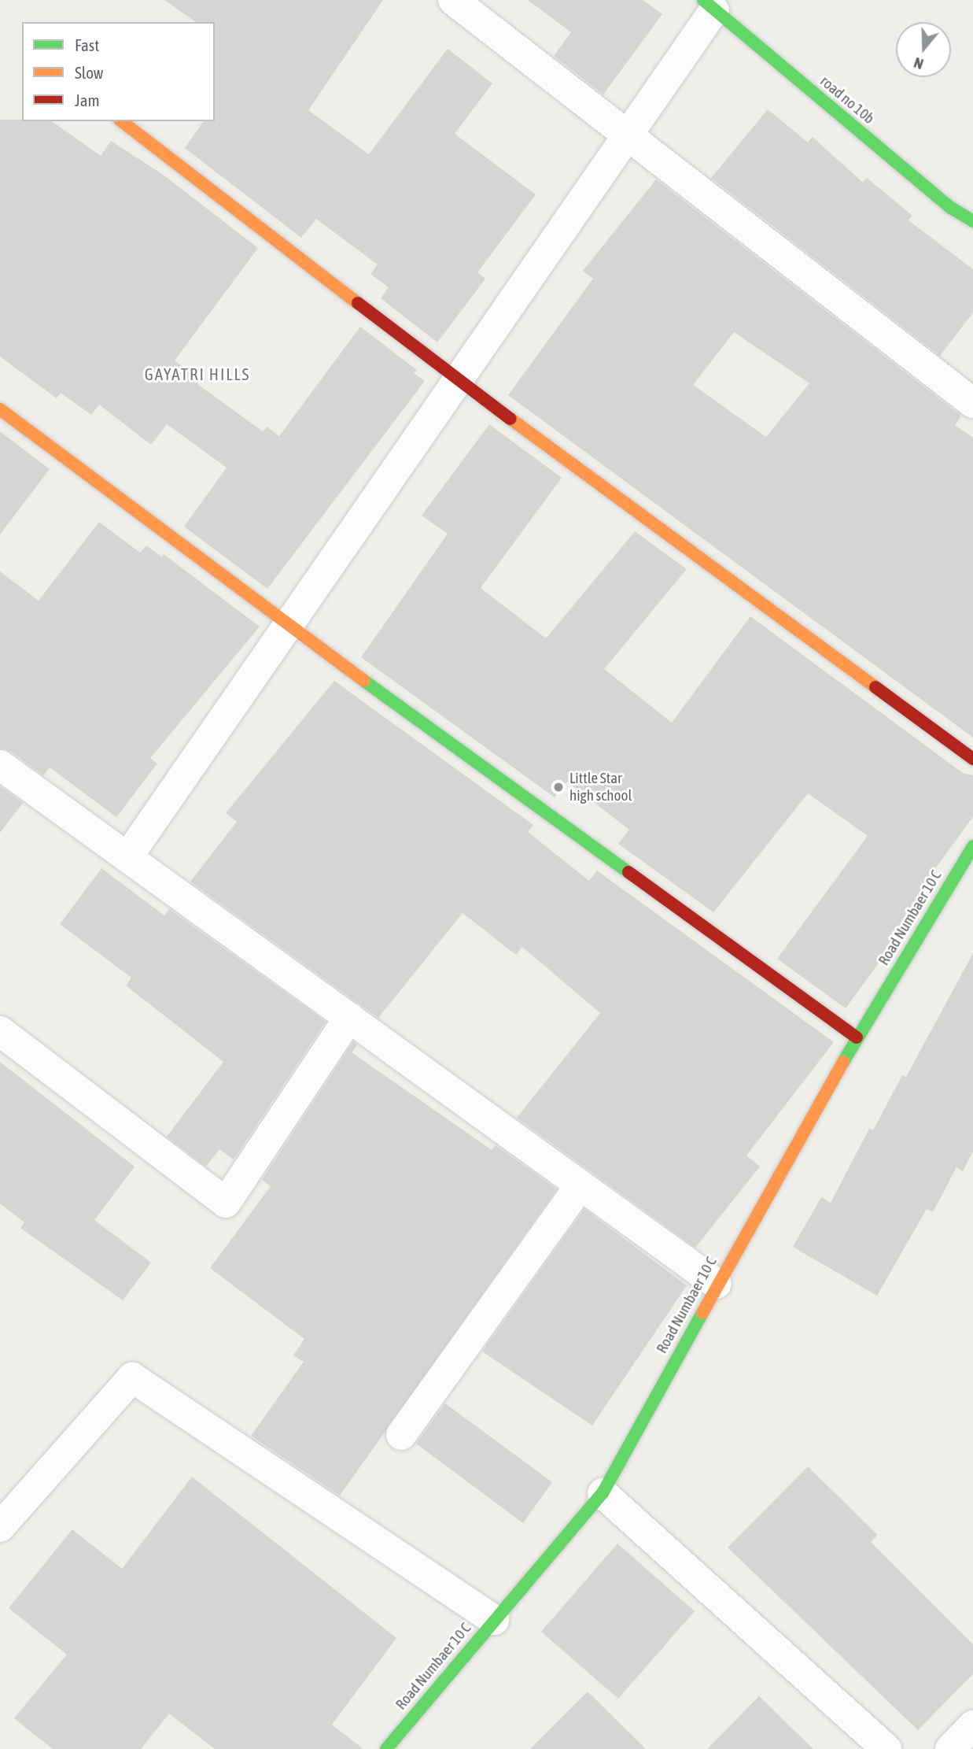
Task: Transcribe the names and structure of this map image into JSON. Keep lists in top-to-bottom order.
{
  "streets": {
    "street": ["road no 10b", "Road Numbaer 10 C"]
  },
  "districts": ["GAYATRI HILLS"],
  "places": ["Little Star high school"],
  "legend": ["Fast", "Slow", "Jam"],
  "north": "bottom"
}
